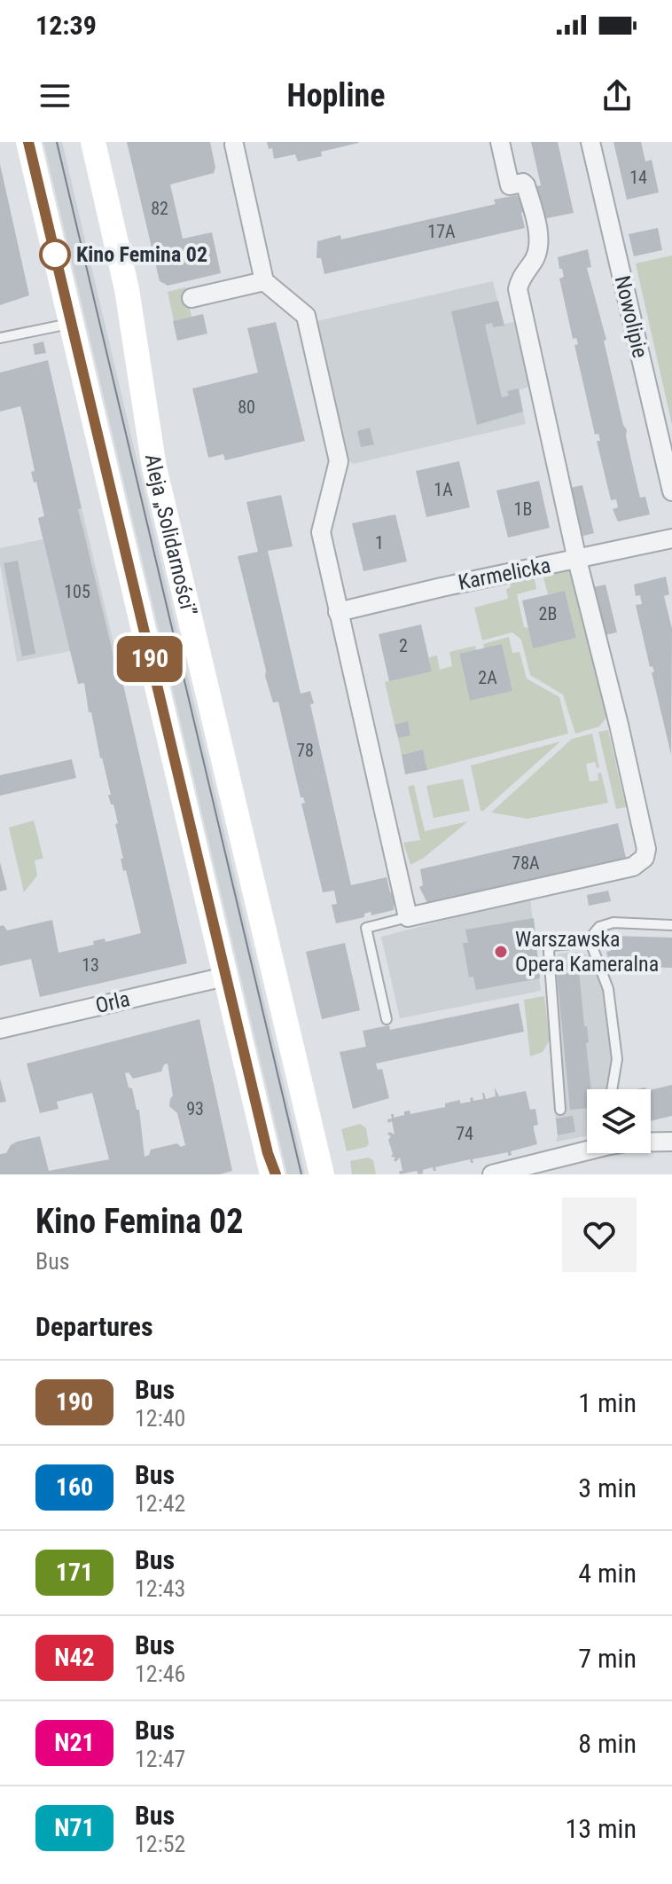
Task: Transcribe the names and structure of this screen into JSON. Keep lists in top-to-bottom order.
{
  "streets": {
    "main road": ["Aleja „Solidarności”"],
    "street": ["Nowolipie", "Karmelicka", "Orla"]
  },
  "places": ["Kino Femina 02", "Warszawska Opera Kameralna"],
  "lines": ["bus line 190"],
  "house_numbers": [
    "14",
    "82",
    "17A",
    "80",
    "1A",
    "1B",
    "1",
    "105",
    "2B",
    "2",
    "2A",
    "78",
    "78A",
    "13",
    "93",
    "74"
  ],
  "page": {
    "status": "12:39",
    "header": "Hopline",
    "on_map": "190",
    "heading": [
      ["Kino Femina 02", "Bus"],
      "Departures"
    ],
    "list": [
      {
        "mark": "190",
        "name": "Bus",
        "note": "12:40",
        "value": "1 min"
      },
      {
        "mark": "160",
        "name": "Bus",
        "note": "12:42",
        "value": "3 min"
      },
      {
        "mark": "171",
        "name": "Bus",
        "note": "12:43",
        "value": "4 min"
      },
      {
        "mark": "N42",
        "name": "Bus",
        "note": "12:46",
        "value": "7 min"
      },
      {
        "mark": "N21",
        "name": "Bus",
        "note": "12:47",
        "value": "8 min"
      },
      {
        "mark": "N71",
        "name": "Bus",
        "note": "12:52",
        "value": "13 min"
      }
    ]
  }
}
